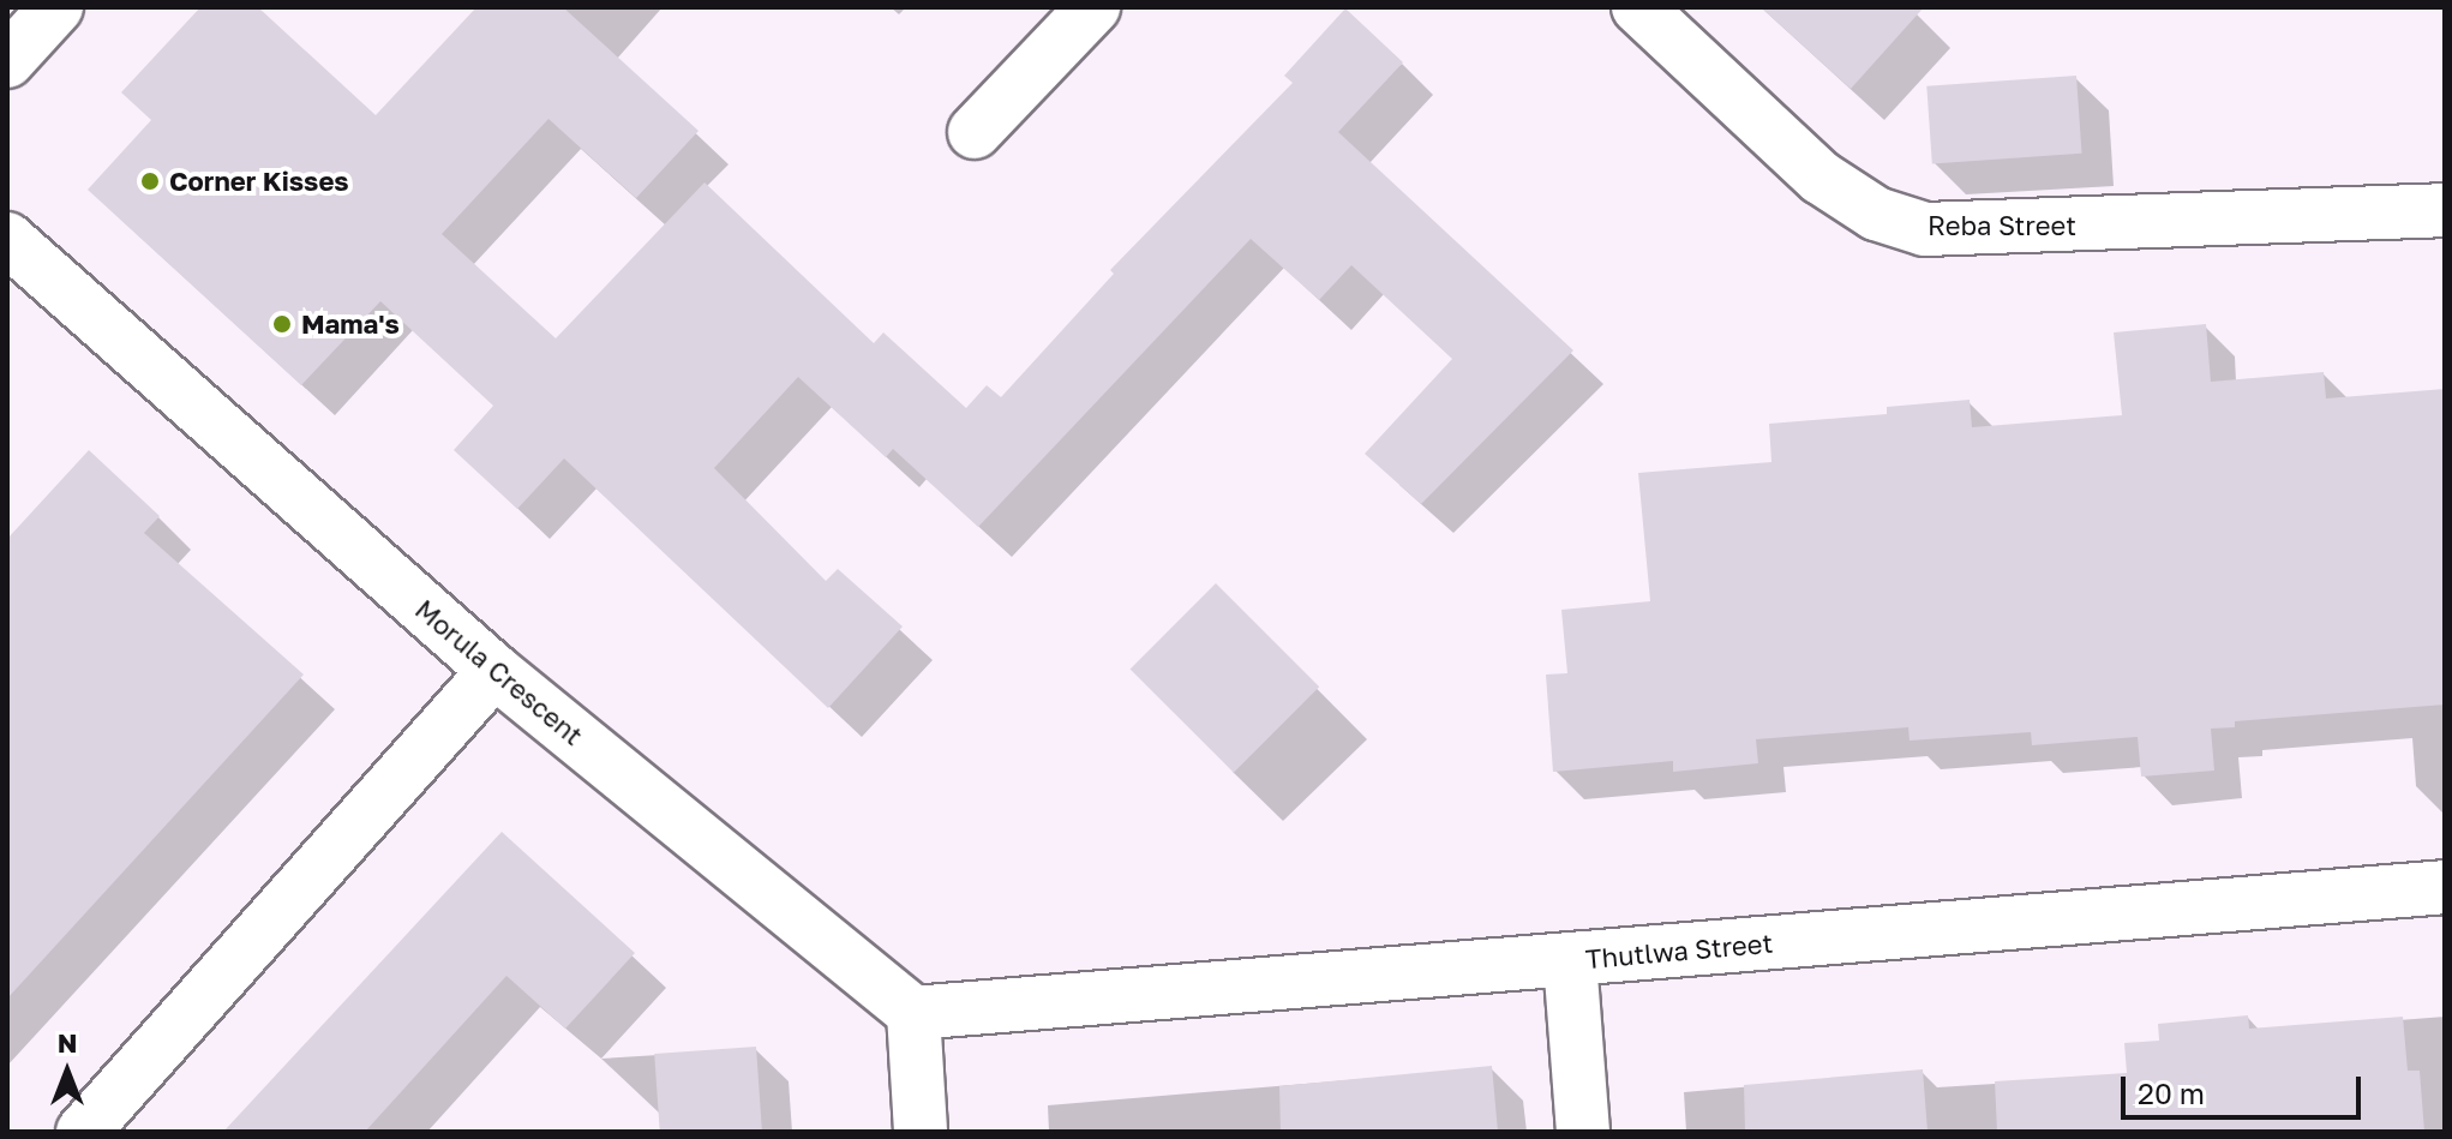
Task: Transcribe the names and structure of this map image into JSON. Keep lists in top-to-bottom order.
{
  "streets": {
    "street": ["Reba Street", "Morula Crescent", "Thutlwa Street"]
  },
  "crossings": [
    ["Morula Crescent", "Thutlwa Street"]
  ],
  "places": ["Corner Kisses", "Mama's"],
  "scale_bar": "20 m",
  "north": "top"
}
